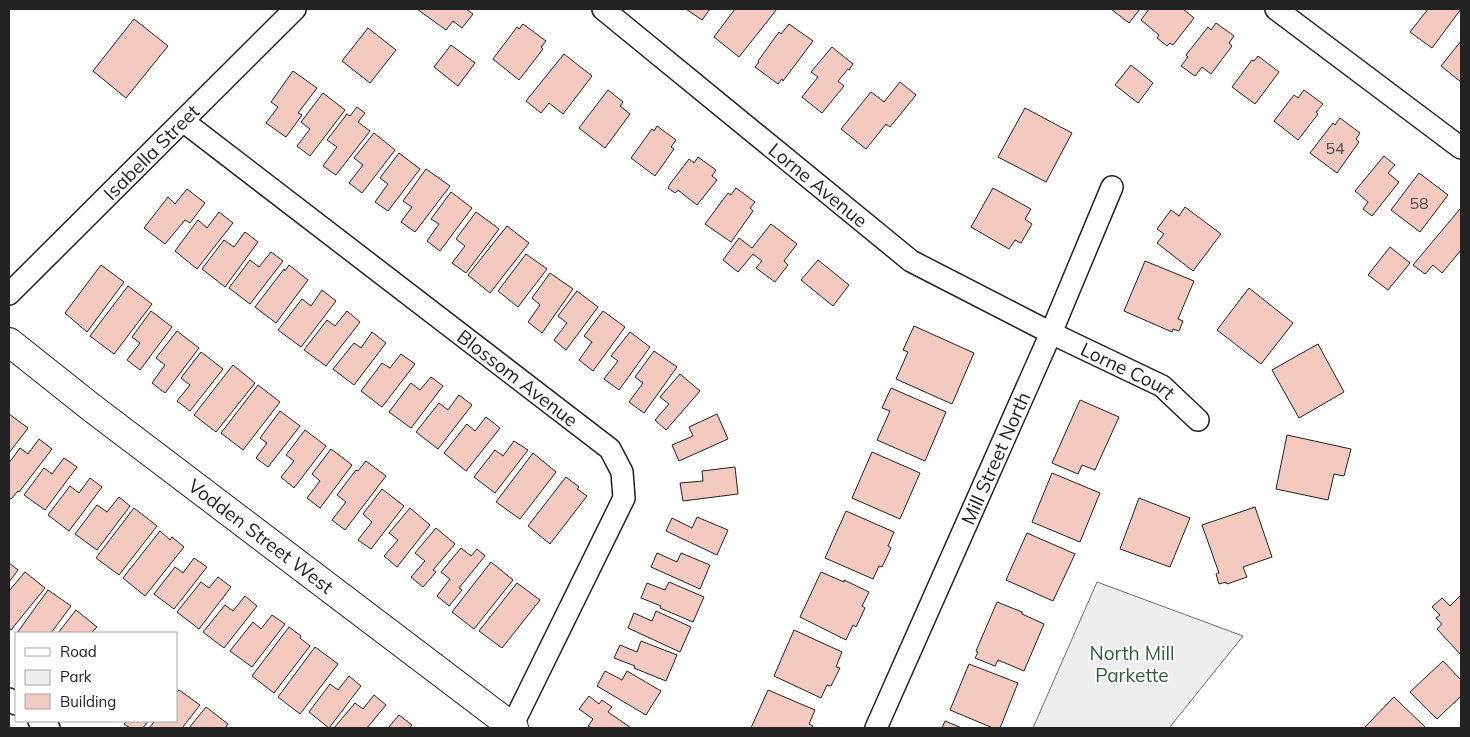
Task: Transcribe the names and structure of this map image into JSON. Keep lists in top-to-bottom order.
{
  "streets": {
    "street": [
      "Isabella Street",
      "Lorne Avenue",
      "Lorne Court",
      "Blossom Avenue",
      "Mill Street North",
      "Vodden Street West"
    ]
  },
  "crossings": [
    ["Isabella Street", "Blossom Avenue"],
    ["Lorne Avenue", "Lorne Court"],
    ["Lorne Avenue", "Mill Street North"],
    ["Lorne Court", "Mill Street North"],
    ["Blossom Avenue", "Vodden Street West"]
  ],
  "parks": ["North Mill Parkette"],
  "house_numbers": ["54", "58"],
  "legend": ["Road", "Park", "Building"]
}
